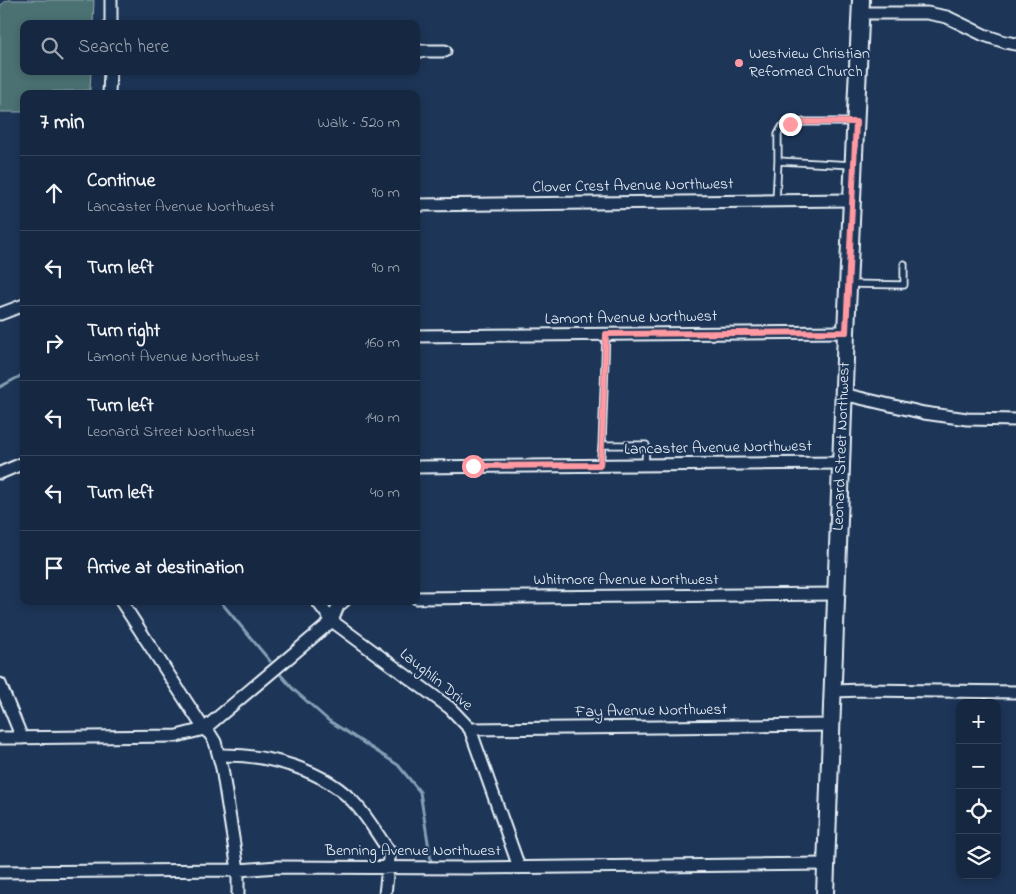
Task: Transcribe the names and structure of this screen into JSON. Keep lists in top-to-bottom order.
{
  "streets": {
    "main road": ["Leonard Street Northwest"],
    "street": [
      "Clover Crest Avenue Northwest",
      "Lamont Avenue Northwest",
      "Lancaster Avenue Northwest",
      "Whitmore Avenue Northwest",
      "Laughlin Drive",
      "Fay Avenue Northwest",
      "Benning Avenue Northwest"
    ]
  },
  "crossings": [
    ["Clover Crest Avenue Northwest", "Leonard Street Northwest"],
    ["Lamont Avenue Northwest", "Leonard Street Northwest"],
    ["Leonard Street Northwest", "Lancaster Avenue Northwest"],
    ["Leonard Street Northwest", "Whitmore Avenue Northwest"],
    ["Leonard Street Northwest", "Fay Avenue Northwest"],
    ["Leonard Street Northwest", "Benning Avenue Northwest"],
    ["Laughlin Drive", "Fay Avenue Northwest"],
    ["Laughlin Drive", "Benning Avenue Northwest"]
  ],
  "places": ["Westview Christian Reformed Church"],
  "page": {
    "search": "Search here",
    "heading": ["7 min", "Walk · 520 m"],
    "list": [
      ["Continue", "Lancaster Avenue Northwest", "90 m"],
      ["Turn left", "90 m"],
      ["Turn right", "Lamont Avenue Northwest", "160 m"],
      ["Turn left", "Leonard Street Northwest", "140 m"],
      ["Turn left", "40 m"],
      "Arrive at destination"
    ],
    "map_buttons": ["+", "−"]
  }
}
